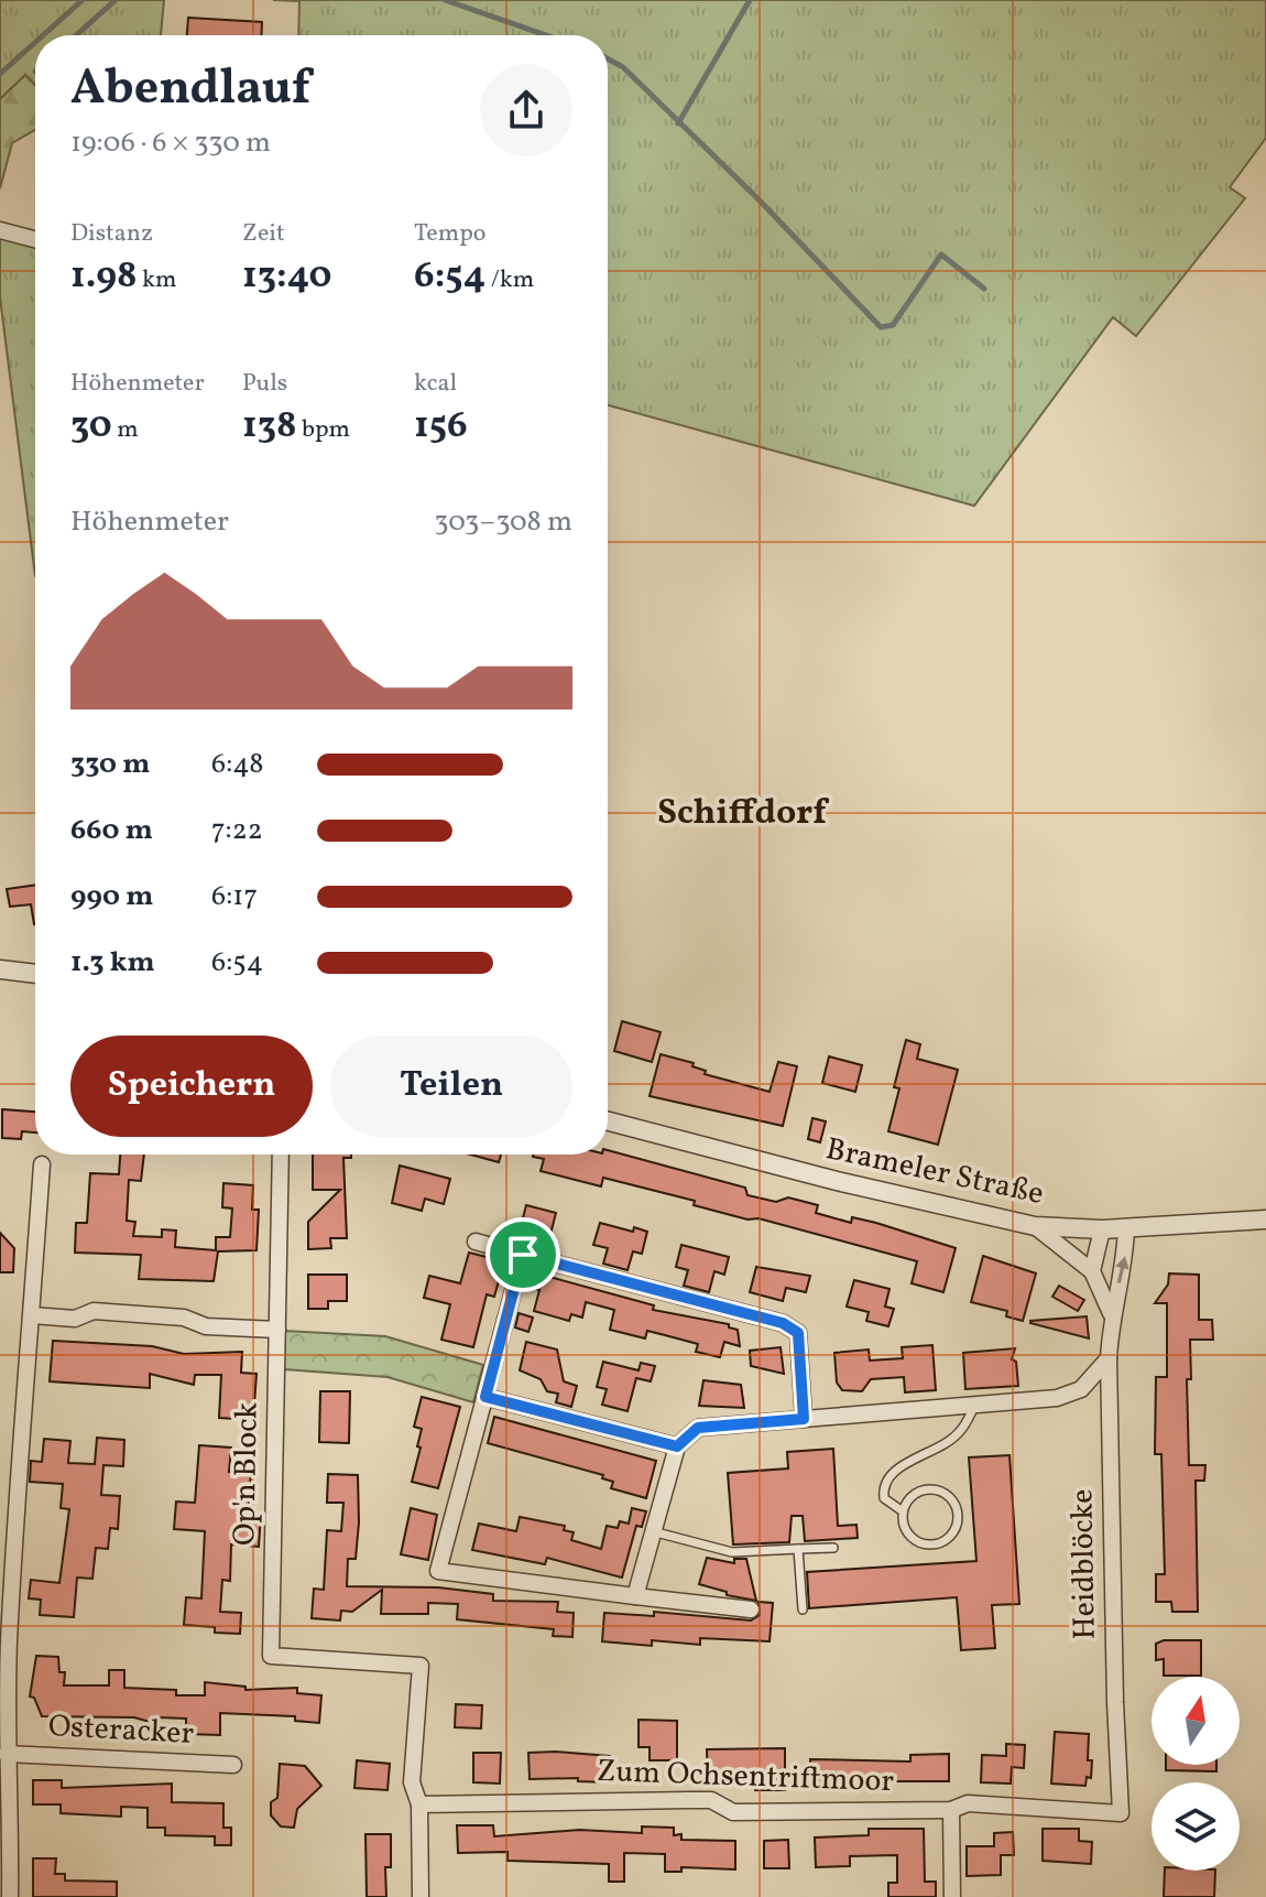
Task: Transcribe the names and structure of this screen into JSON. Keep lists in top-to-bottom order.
{
  "streets": {
    "street": [
      "Brameler Straße",
      "Op'n Block",
      "Heidblöcke",
      "Osteracker",
      "Zum Ochsentriftmoor"
    ]
  },
  "crossings": [
    ["Brameler Straße", "Heidblöcke"],
    ["Op'n Block", "Zum Ochsentriftmoor"],
    ["Heidblöcke", "Zum Ochsentriftmoor"]
  ],
  "districts": ["Schiffdorf"],
  "north": "top",
  "page": {
    "heading": ["Abendlauf", "19:06 · 6 × 330 m"],
    "stats": [
      ["Distanz", "1.98 km"],
      ["Zeit", "13:40"],
      ["Tempo", "6:54 /km"],
      ["Höhenmeter", "30 m"],
      ["Puls", "138 bpm"],
      ["kcal", "156"]
    ],
    "chart": ["Höhenmeter", "303–308 m"],
    "list": [
      {
        "name": "330 m",
        "note": "6:48"
      },
      {
        "name": "660 m",
        "note": "7:22"
      },
      {
        "name": "990 m",
        "note": "6:17"
      },
      {
        "name": "1.3 km",
        "note": "6:54"
      }
    ],
    "buttons": ["Speichern", "Teilen"]
  }
}
